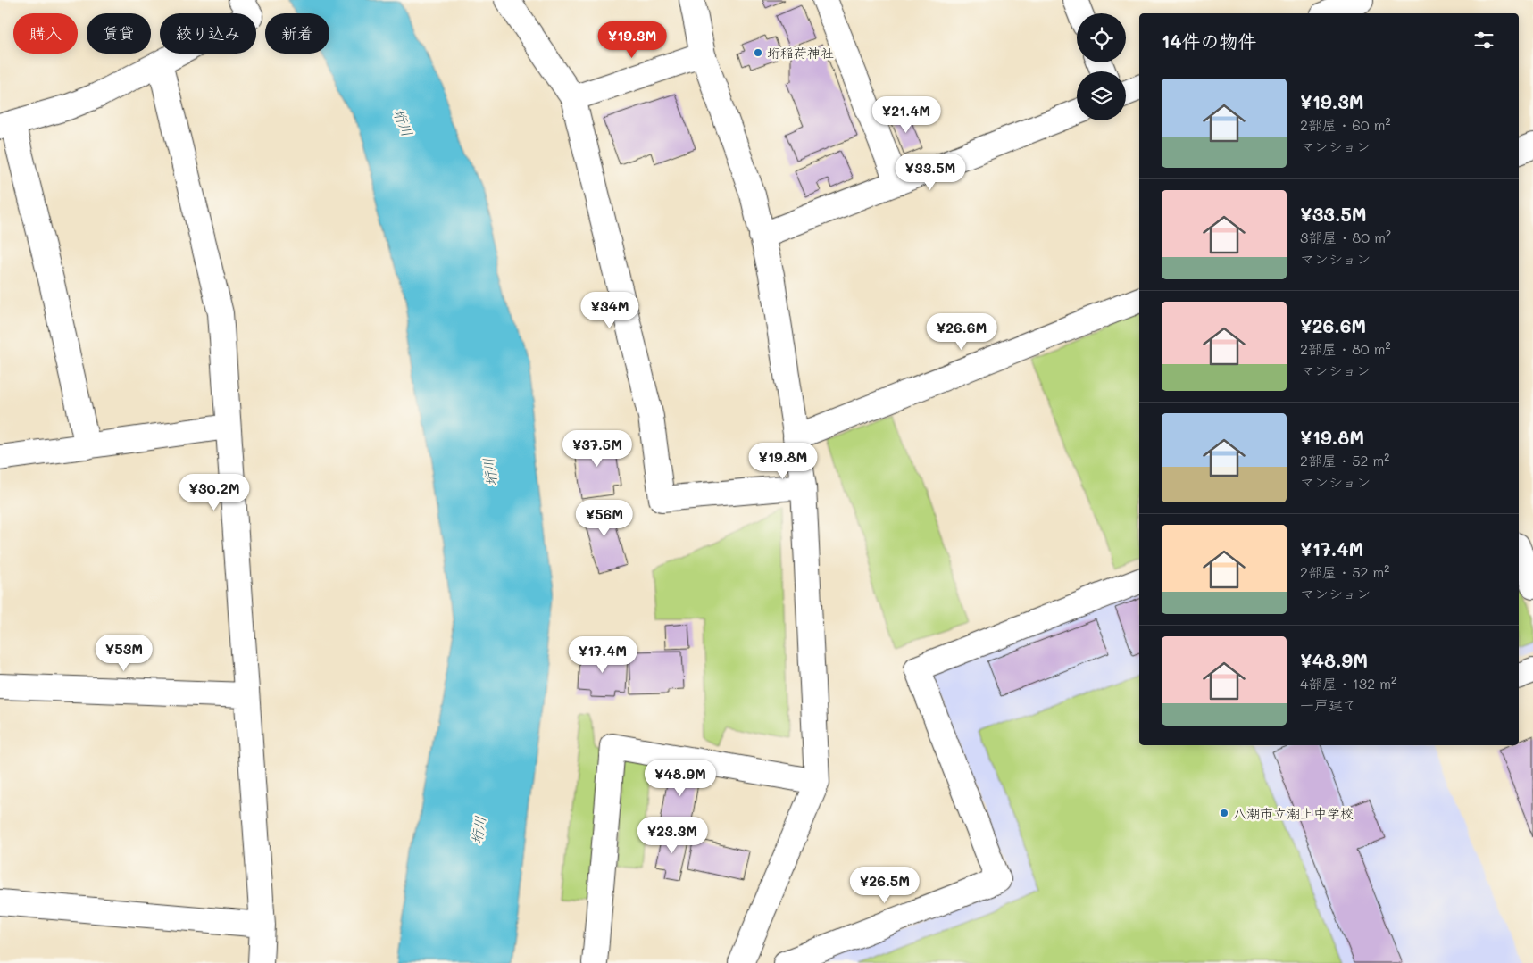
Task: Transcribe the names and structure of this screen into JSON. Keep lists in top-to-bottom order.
{
  "water": ["垳川"],
  "places": ["垳稲荷神社", "八潮市立潮止中学校"],
  "page": {
    "chip": [
      "購入",
      "賃貸",
      "絞り込み",
      "新着"
    ],
    "heading": "14件の物件",
    "price": [
      "¥19.3M",
      "¥21.4M",
      "¥33.5M",
      "¥34M",
      "¥26.6M",
      "¥37.5M",
      "¥19.8M",
      "¥30.2M",
      "¥56M",
      "¥53M",
      "¥17.4M",
      "¥48.9M",
      "¥23.3M",
      "¥26.5M"
    ],
    "list": [
      {
        "name": "¥19.3M",
        "note": "2部屋 · 60 m² · マンション"
      },
      {
        "name": "¥33.5M",
        "note": "3部屋 · 80 m² · マンション"
      },
      {
        "name": "¥26.6M",
        "note": "2部屋 · 80 m² · マンション"
      },
      {
        "name": "¥19.8M",
        "note": "2部屋 · 52 m² · マンション"
      },
      {
        "name": "¥17.4M",
        "note": "2部屋 · 52 m² · マンション"
      },
      {
        "name": "¥48.9M",
        "note": "4部屋 · 132 m² · 一戸建て"
      }
    ]
  }
}
